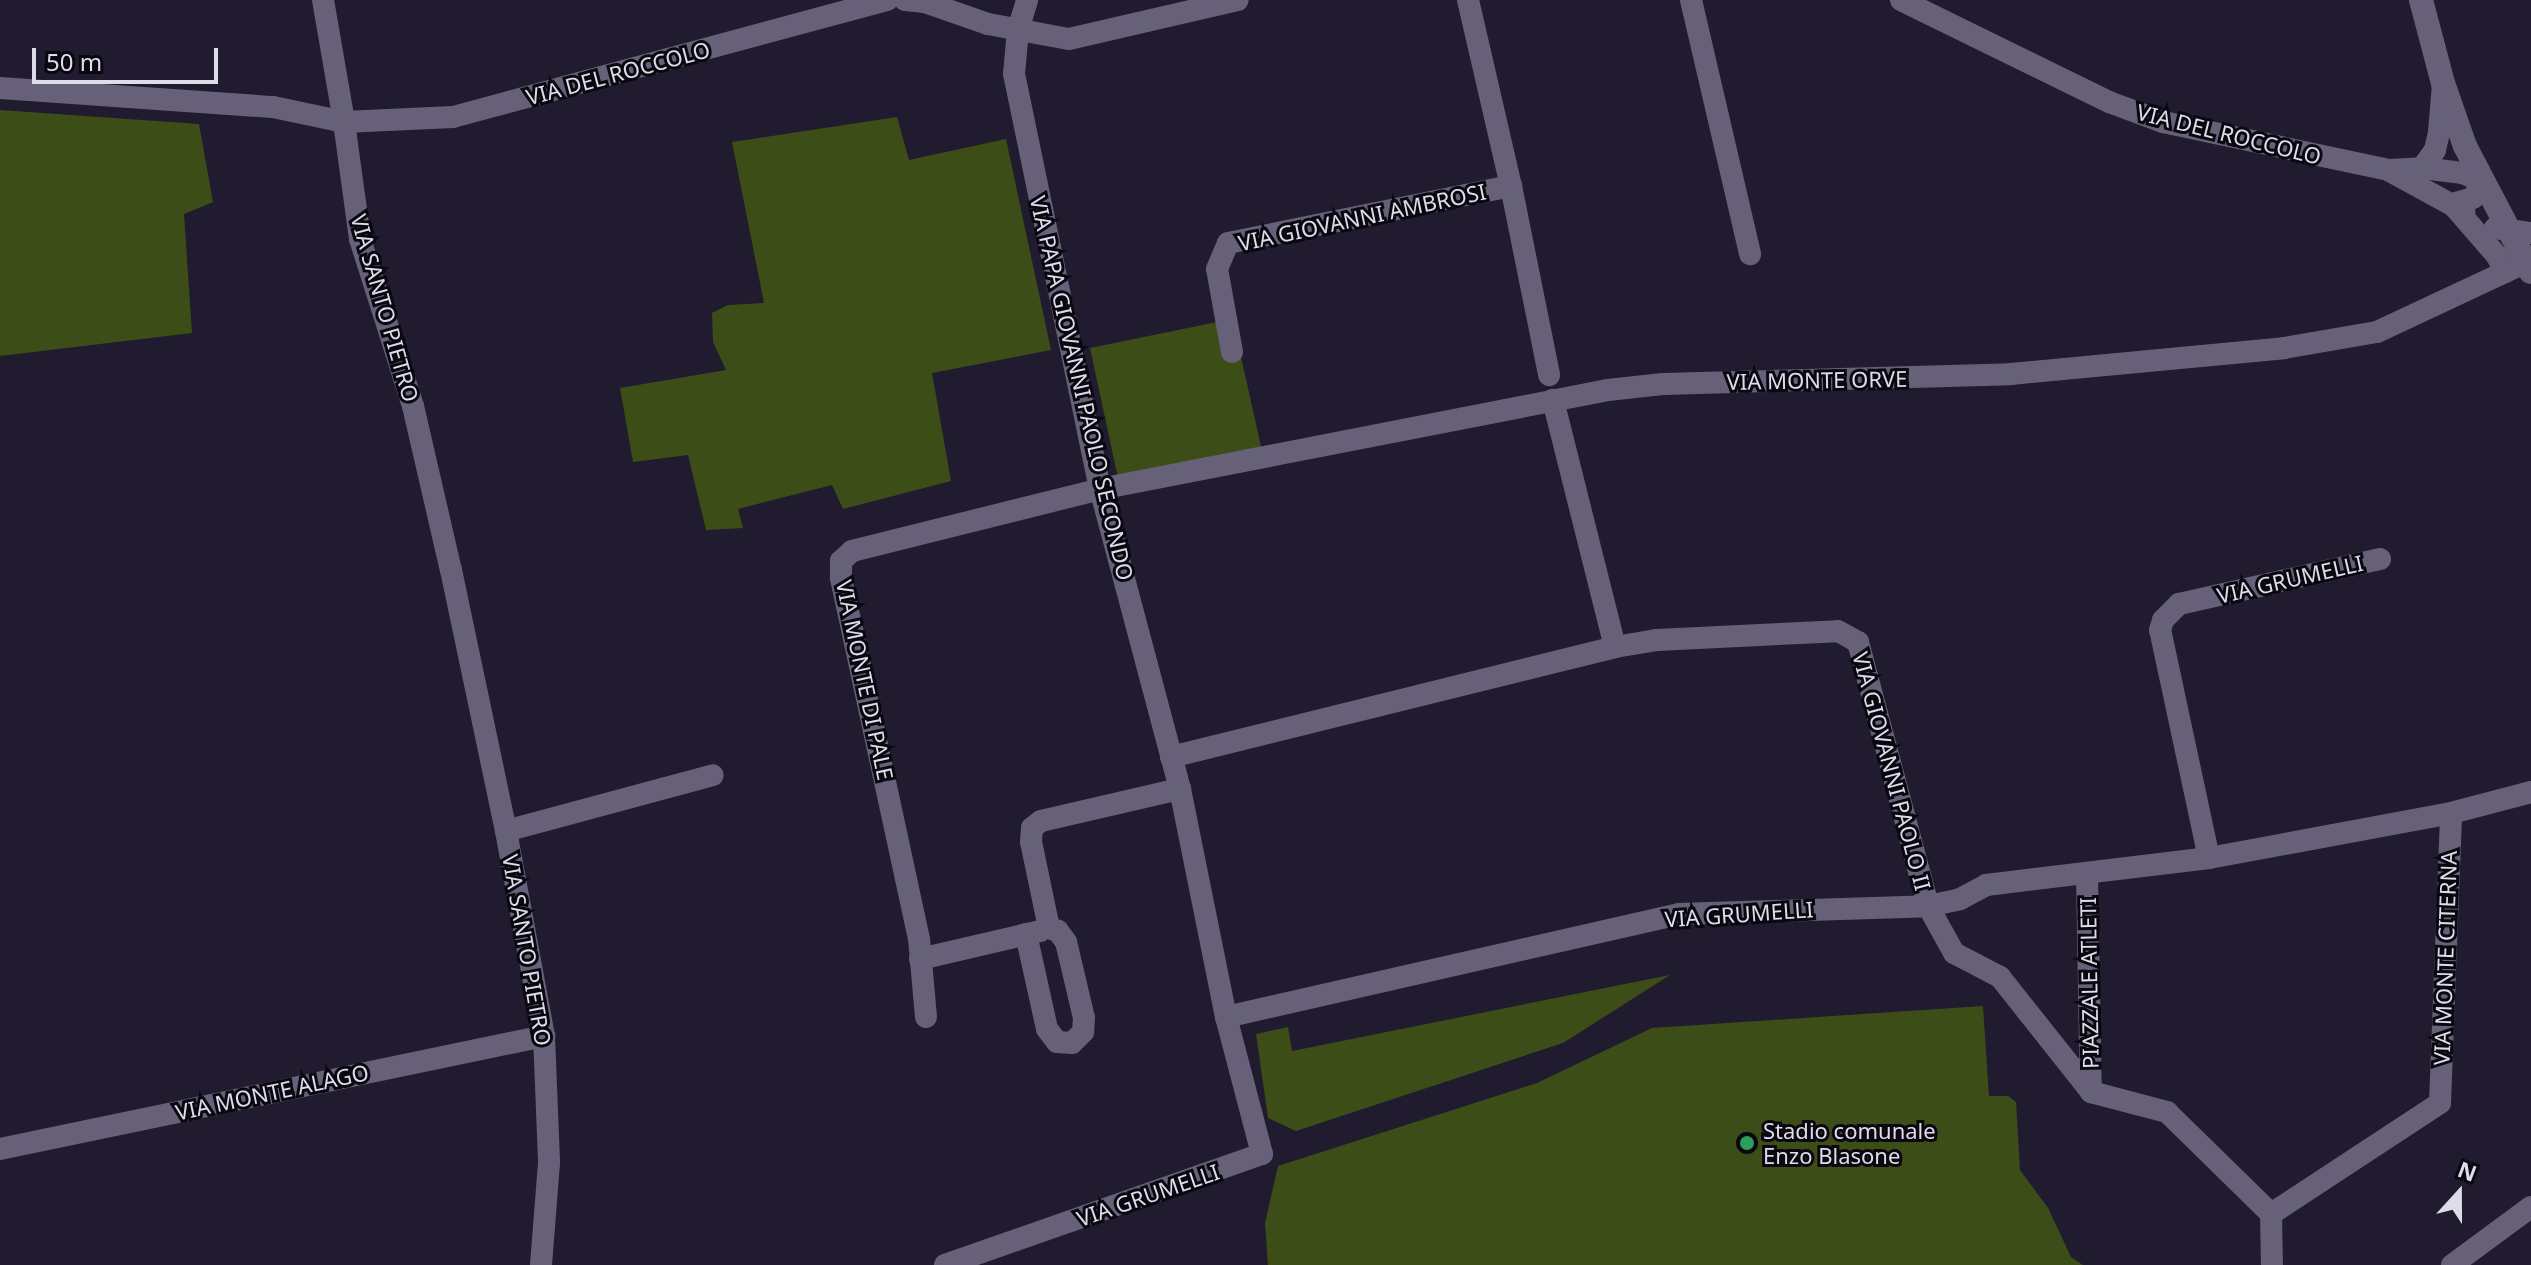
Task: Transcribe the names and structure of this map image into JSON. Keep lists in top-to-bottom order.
{
  "streets": {
    "street": [
      "VIA DEL ROCCOLO",
      "VIA GIOVANNI AMBROSI",
      "VIA SANTO PIETRO",
      "VIA MONTE ORVE",
      "VIA PAPA GIOVANNI PAOLO SECONDO",
      "VIA GRUMELLI",
      "VIA MONTE DI PALE",
      "VIA GIOVANNI PAOLO II",
      "VIA MONTE CITERNA",
      "PIAZZALE ATLETI",
      "VIA MONTE ALAGO"
    ]
  },
  "crossings": [
    ["VIA DEL ROCCOLO", "VIA SANTO PIETRO"],
    ["VIA SANTO PIETRO", "VIA MONTE ALAGO"],
    ["VIA MONTE ORVE", "VIA PAPA GIOVANNI PAOLO SECONDO"],
    ["VIA MONTE ORVE", "VIA MONTE DI PALE"],
    ["VIA PAPA GIOVANNI PAOLO SECONDO", "VIA GRUMELLI"],
    ["VIA PAPA GIOVANNI PAOLO SECONDO", "VIA MONTE DI PALE"],
    ["VIA PAPA GIOVANNI PAOLO SECONDO", "VIA GIOVANNI PAOLO II"],
    ["VIA GRUMELLI", "VIA GIOVANNI PAOLO II"],
    ["VIA GRUMELLI", "VIA MONTE CITERNA"],
    ["VIA GRUMELLI", "PIAZZALE ATLETI"],
    ["VIA GIOVANNI PAOLO II", "PIAZZALE ATLETI"],
    ["VIA MONTE CITERNA", "PIAZZALE ATLETI"]
  ],
  "places": ["Stadio comunale Enzo Blasone"],
  "scale_bar": "50 m",
  "north": "top"
}
